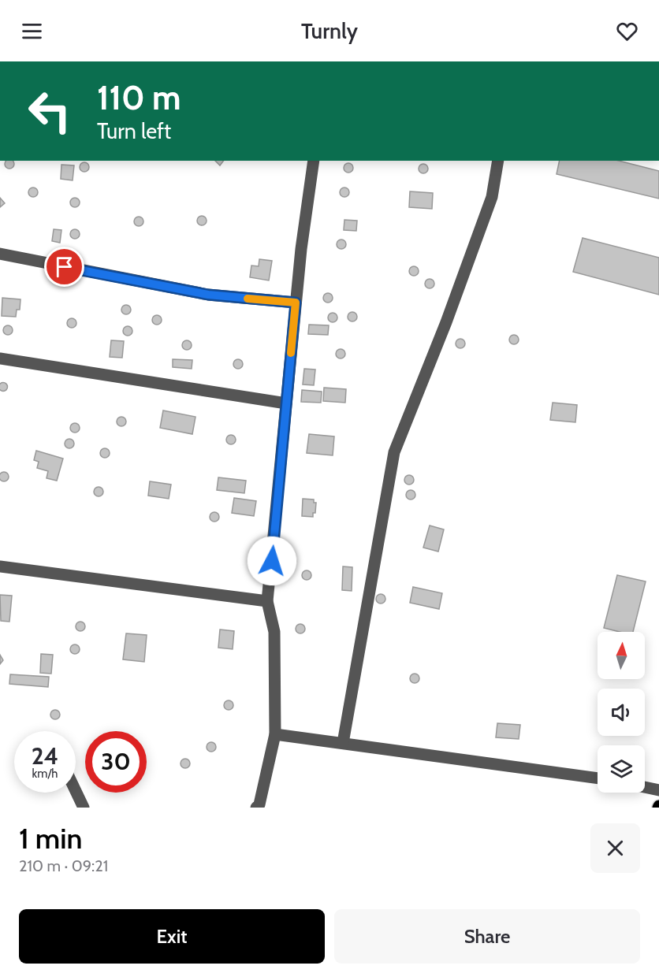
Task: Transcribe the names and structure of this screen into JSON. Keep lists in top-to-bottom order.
{
  "north": "top",
  "page": {
    "header": "Turnly",
    "turn": ["110 m", "Turn left"],
    "speed": "24 km/h",
    "limit": "30",
    "heading": ["1 min", "210 m · 09:21"],
    "buttons": ["Exit", "Share"]
  }
}
